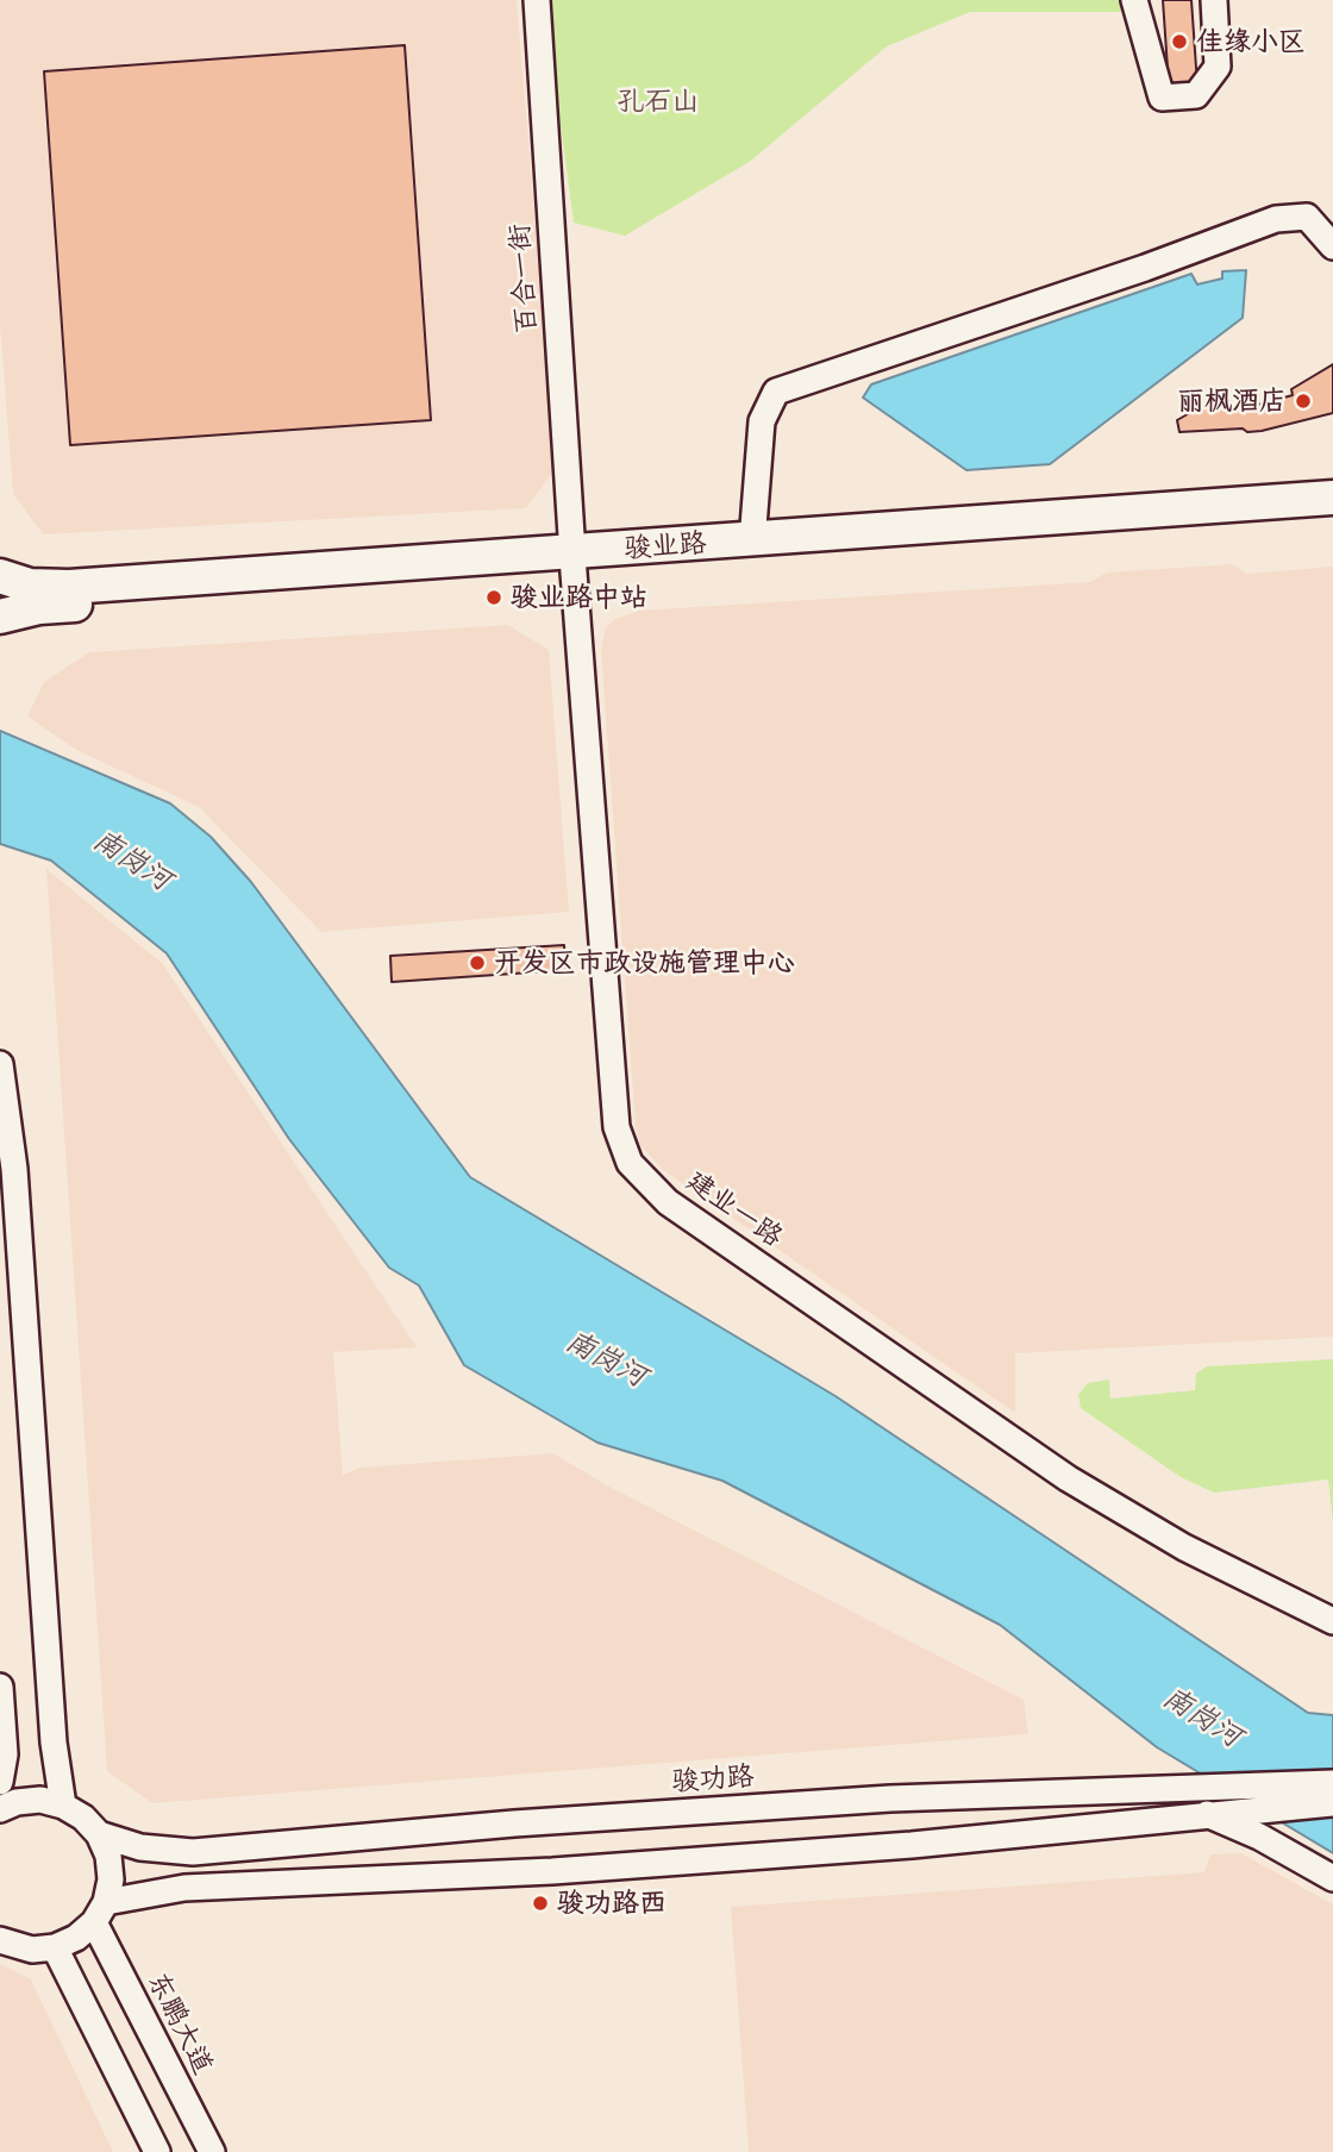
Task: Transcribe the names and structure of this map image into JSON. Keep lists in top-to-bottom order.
{
  "streets": {
    "main road": ["骏业路"],
    "street": [
      "百合一街",
      "建业一路",
      "骏功路",
      "东鹏大道"
    ]
  },
  "crossings": [
    ["百合一街", "骏业路"],
    ["百合一街", "建业一路"],
    ["骏业路", "建业一路"],
    ["骏功路", "东鹏大道"]
  ],
  "water": ["南岗河"],
  "parks": ["孔石山"],
  "places": [
    "佳缘小区",
    "丽枫酒店",
    "骏业路中站",
    "开发区市政设施管理中心",
    "骏功路西"
  ]
}
